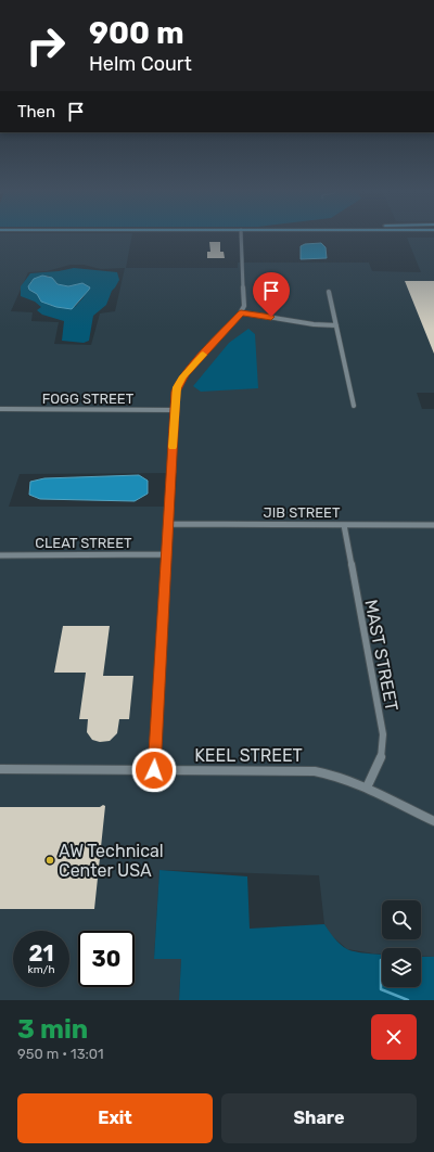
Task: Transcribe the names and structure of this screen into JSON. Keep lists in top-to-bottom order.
{
  "streets": {
    "street": [
      "FOGG STREET",
      "JIB STREET",
      "CLEAT STREET",
      "MAST STREET",
      "KEEL STREET"
    ]
  },
  "crossings": [
    ["JIB STREET", "MAST STREET"],
    ["MAST STREET", "KEEL STREET"]
  ],
  "places": ["AW Technical Center USA"],
  "page": {
    "turn": ["900 m", "Helm Court"],
    "then": "Then",
    "speed": "21 km/h",
    "limit": "30",
    "heading": ["3 min", "950 m · 13:01"],
    "buttons": ["Exit", "Share"]
  }
}
